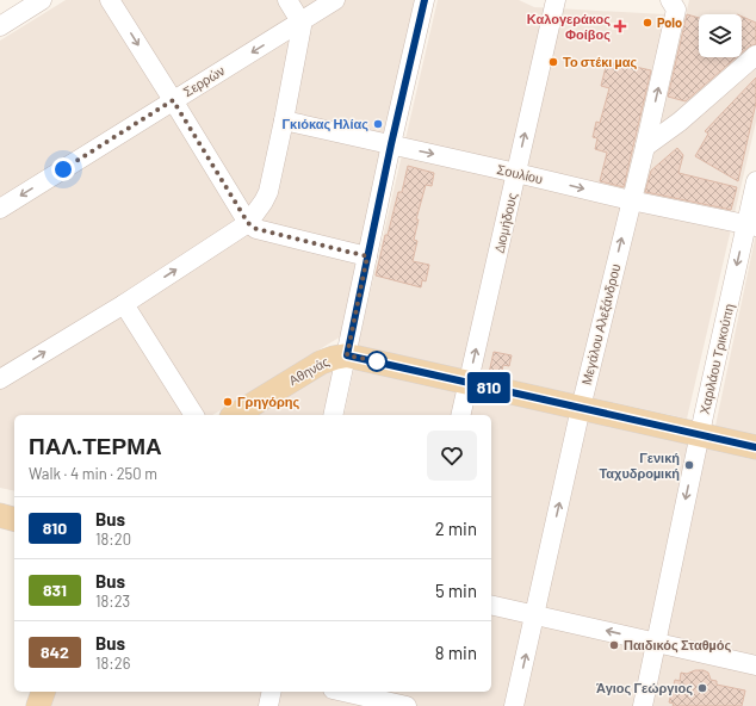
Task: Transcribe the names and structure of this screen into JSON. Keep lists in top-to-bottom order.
{
  "streets": {
    "main road": ["Αθηνάς"],
    "street": [
      "Σερρών",
      "Σουλίου",
      "Διομήδους",
      "Μεγάλου Αλεξάνδρου",
      "Χαριλάου Τρικούπη"
    ]
  },
  "crossings": [
    ["Σουλίου", "Διομήδους"],
    ["Σουλίου", "Μεγάλου Αλεξάνδρου"],
    ["Σουλίου", "Χαριλάου Τρικούπη"],
    ["Διομήδους", "Αθηνάς"],
    ["Μεγάλου Αλεξάνδρου", "Αθηνάς"],
    ["Χαριλάου Τρικούπη", "Αθηνάς"]
  ],
  "one_way": ["Σουλίου", "Μεγάλου Αλεξάνδρου", "Χαριλάου Τρικούπη"],
  "places": {
    "other": [
      "Polo",
      "Το στέκι μας",
      "Γκιόκας Ηλίας",
      "Γρηγόρης",
      "Γενική Ταχυδρομική",
      "Παιδικός Σταθμός",
      "Άγιος Γεώργιος"
    ],
    "health": ["Καλογεράκος Φοίβος"]
  },
  "lines": ["bus line 810"],
  "page": {
    "on_map": "810",
    "heading": ["ΠΑΛ.ΤΕΡΜΑ", "Walk · 4 min · 250 m"],
    "list": [
      {
        "mark": "810",
        "name": "Bus",
        "note": "18:20",
        "value": "2 min"
      },
      {
        "mark": "831",
        "name": "Bus",
        "note": "18:23",
        "value": "5 min"
      },
      {
        "mark": "842",
        "name": "Bus",
        "note": "18:26",
        "value": "8 min"
      }
    ]
  }
}
